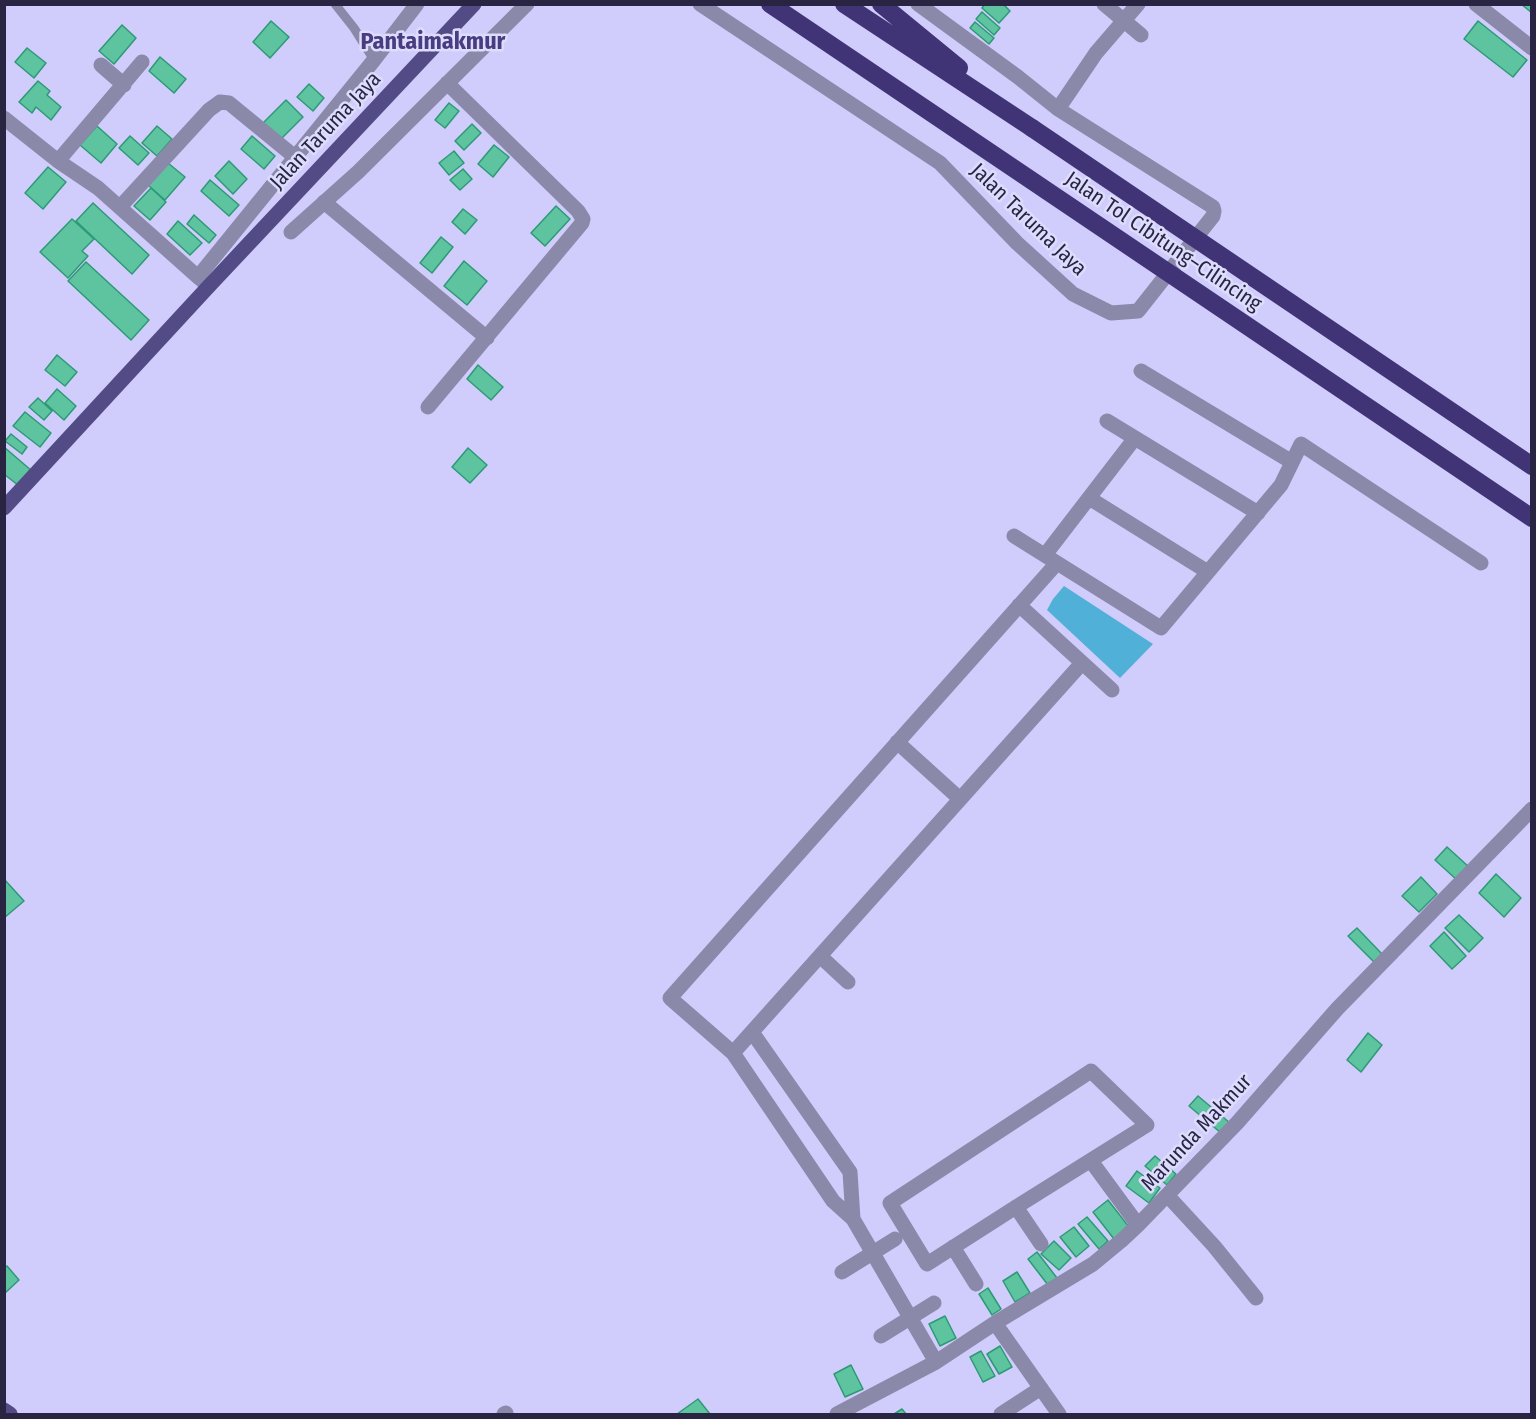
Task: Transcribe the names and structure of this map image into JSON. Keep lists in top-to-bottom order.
{
  "streets": {
    "highway": ["Jalan Tol Cibitung–Cilincing"],
    "main road": ["Jalan Taruma Jaya"],
    "street": ["Marunda Makmur"]
  },
  "districts": ["Pantaimakmur"]
}
